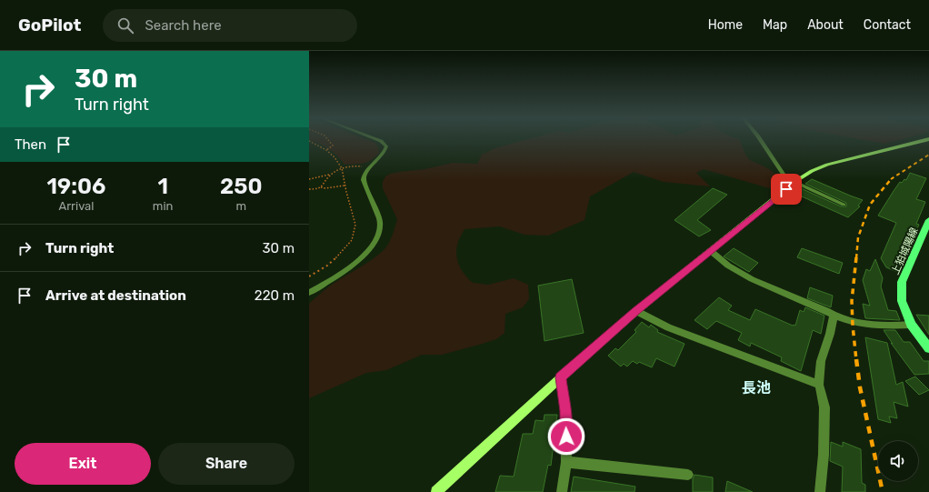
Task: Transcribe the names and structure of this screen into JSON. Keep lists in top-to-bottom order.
{
  "streets": {
    "main road": ["上狛城陽線"]
  },
  "districts": ["長池"],
  "page": {
    "header": "GoPilot",
    "search": "Search here",
    "nav": [
      "Home",
      "Map",
      "About",
      "Contact"
    ],
    "turn": ["30 m", "Turn right"],
    "then": "Then",
    "eta": [
      "19:06",
      "Arrival",
      "1",
      "min",
      "250",
      "m"
    ],
    "list": [
      {
        "name": "Turn right",
        "value": "30 m"
      },
      {
        "name": "Arrive at destination",
        "value": "220 m"
      }
    ],
    "buttons": ["Exit", "Share"]
  }
}
